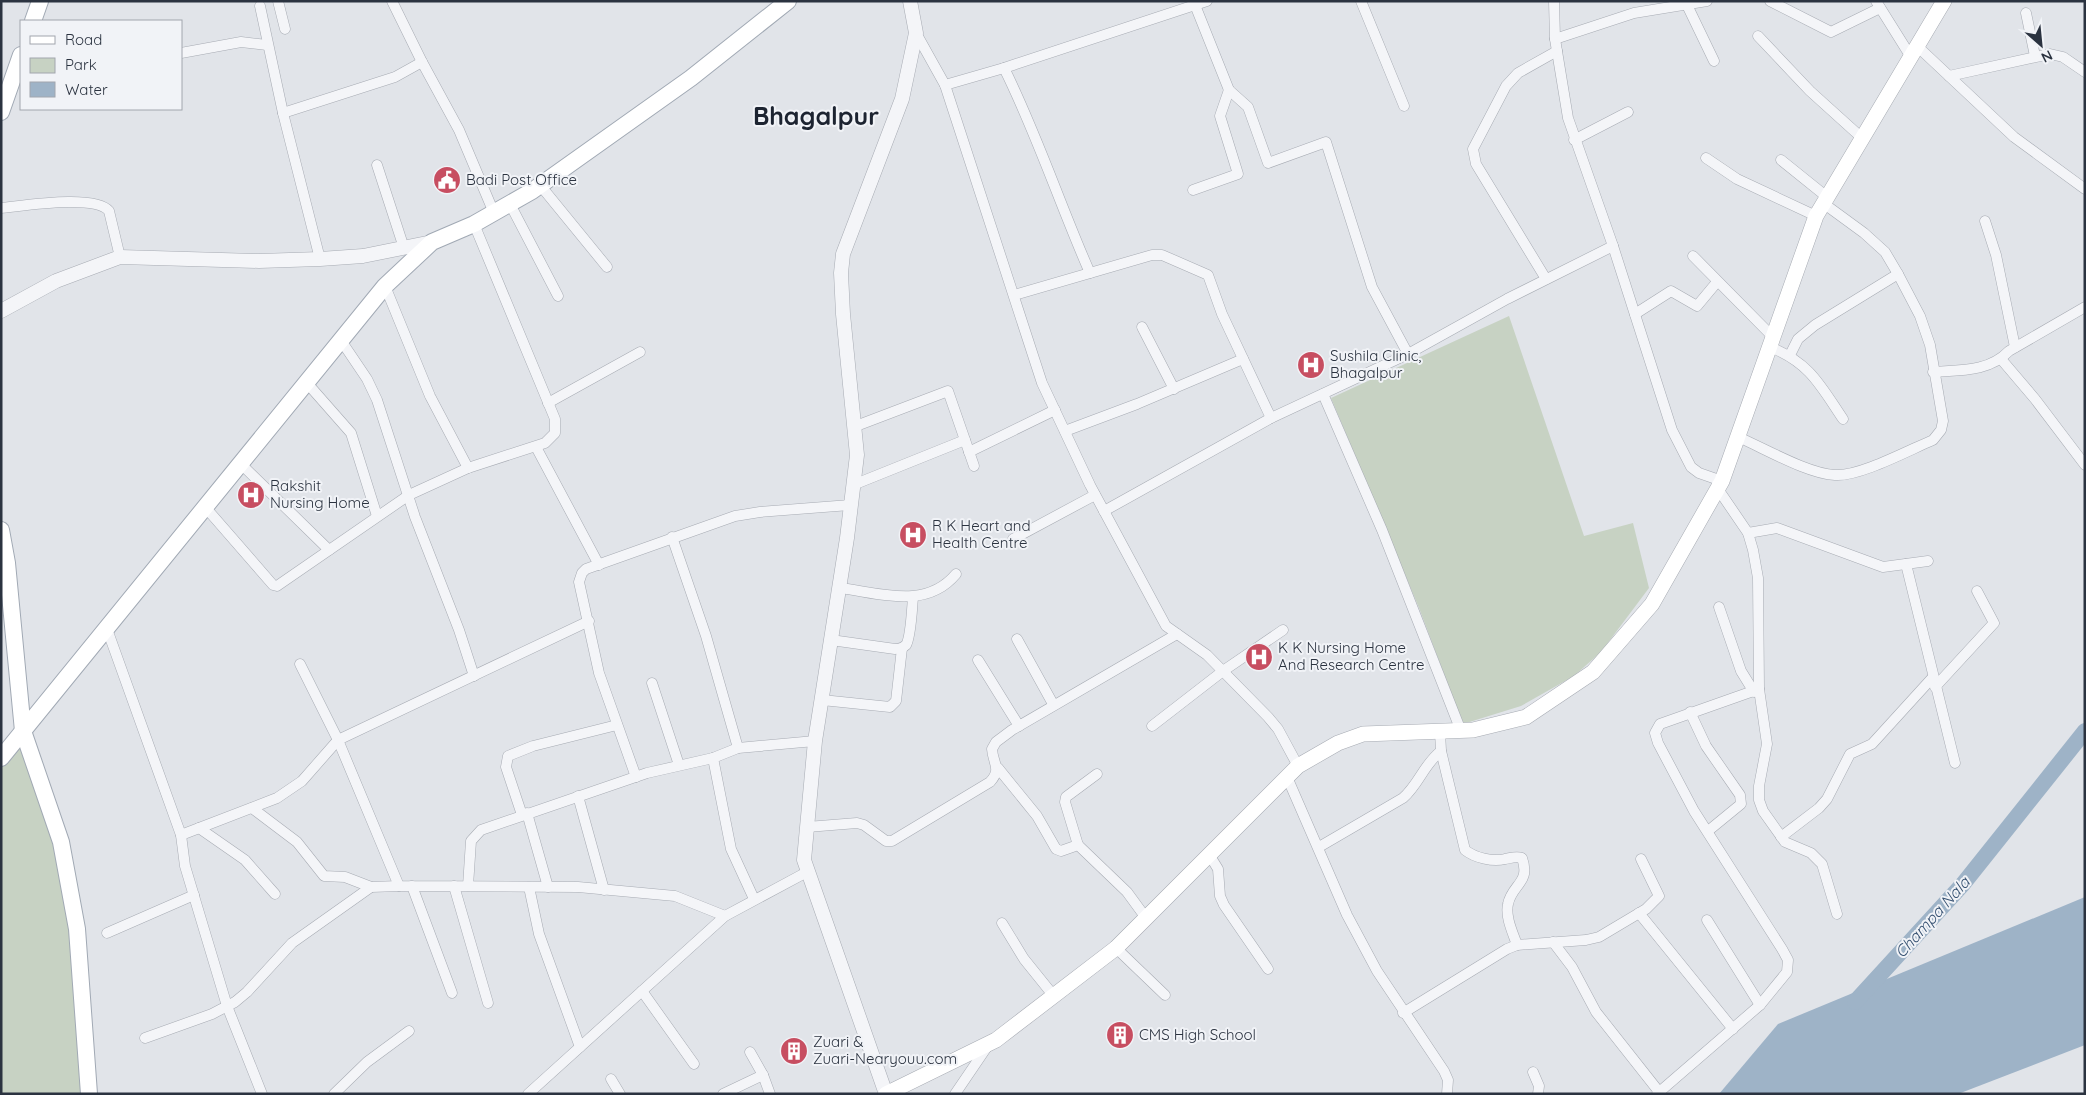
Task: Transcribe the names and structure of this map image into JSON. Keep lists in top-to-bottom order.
{
  "districts": ["Bhagalpur"],
  "water": ["Champa Nala"],
  "places": {
    "public building": ["Badi Post Office"],
    "hospital": [
      "Sushila Clinic, Bhagalpur",
      "Rakshit Nursing Home",
      "R K Heart and Health Centre",
      "K K Nursing Home And Research Centre"
    ],
    "building": ["CMS High School", "Zuari & Zuari-Nearyouu.com"]
  },
  "legend": ["Road", "Park", "Water"],
  "north": "bottom right"
}
